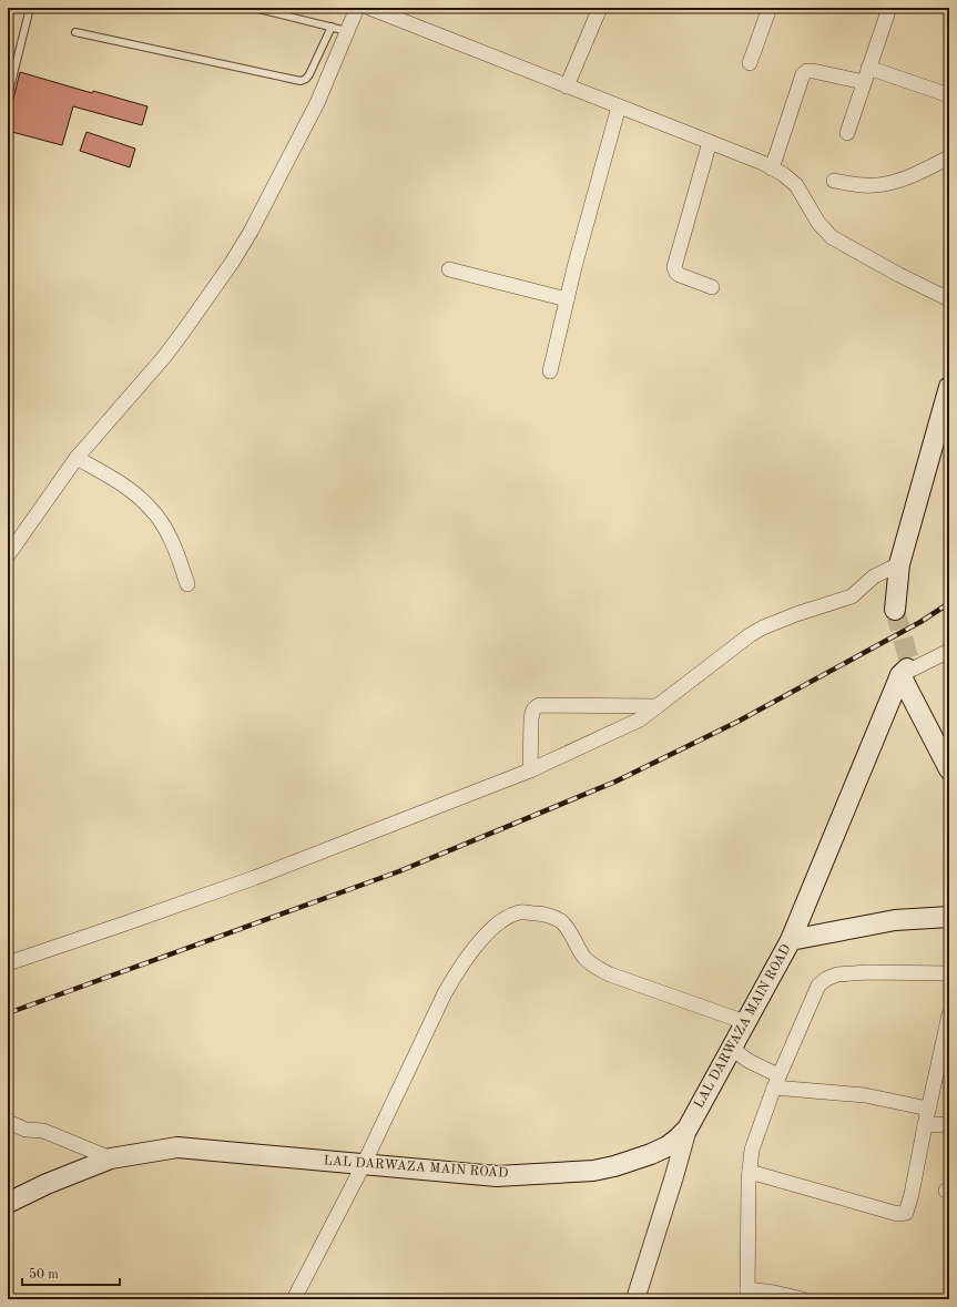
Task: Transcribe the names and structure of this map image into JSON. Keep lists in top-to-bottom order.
{
  "streets": {
    "main road": ["LAL DARWAZA MAIN ROAD"]
  },
  "scale_bar": "50 m"
}
